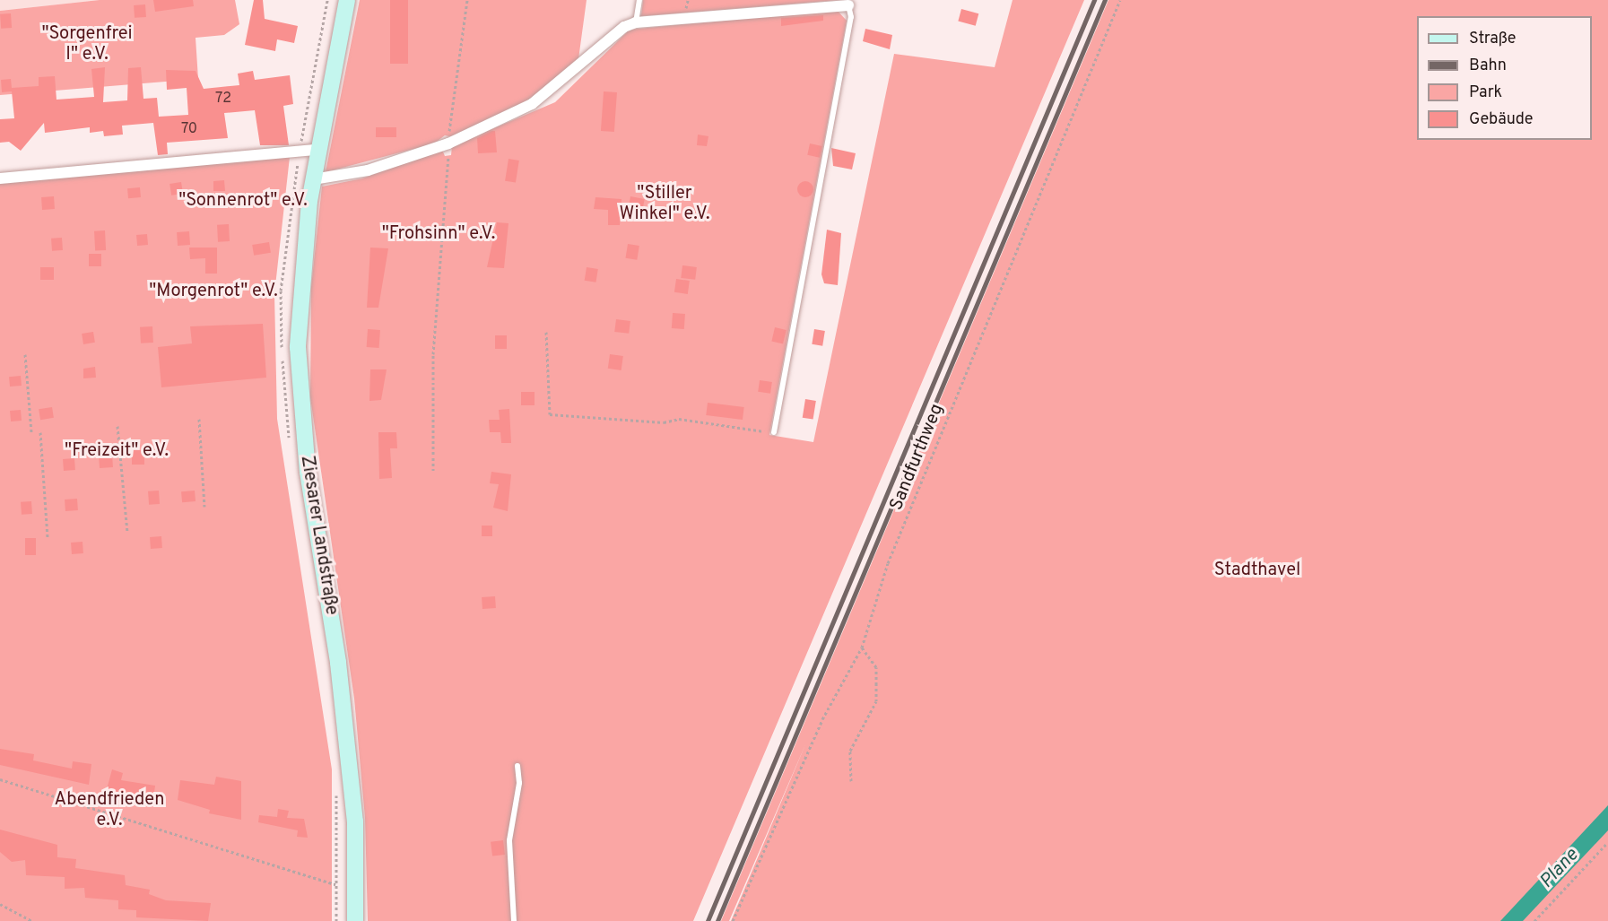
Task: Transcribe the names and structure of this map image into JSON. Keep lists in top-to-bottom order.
{
  "streets": {
    "main road": ["Ziesarer Landstraße"],
    "path": ["Sandfurthweg"]
  },
  "water": ["Plane"],
  "parks": [
    "\"Sorgenfrei I\" e.V.",
    "\"Stiller Winkel\" e.V.",
    "\"Sonnenrot\" e.V.",
    "\"Frohsinn\" e.V.",
    "\"Morgenrot\" e.V.",
    "\"Freizeit\" e.V.",
    "Stadthavel",
    "Abendfrieden e.V."
  ],
  "house_numbers": ["72", "70"],
  "legend": [
    "Straße",
    "Bahn",
    "Park",
    "Gebäude"
  ]
}
